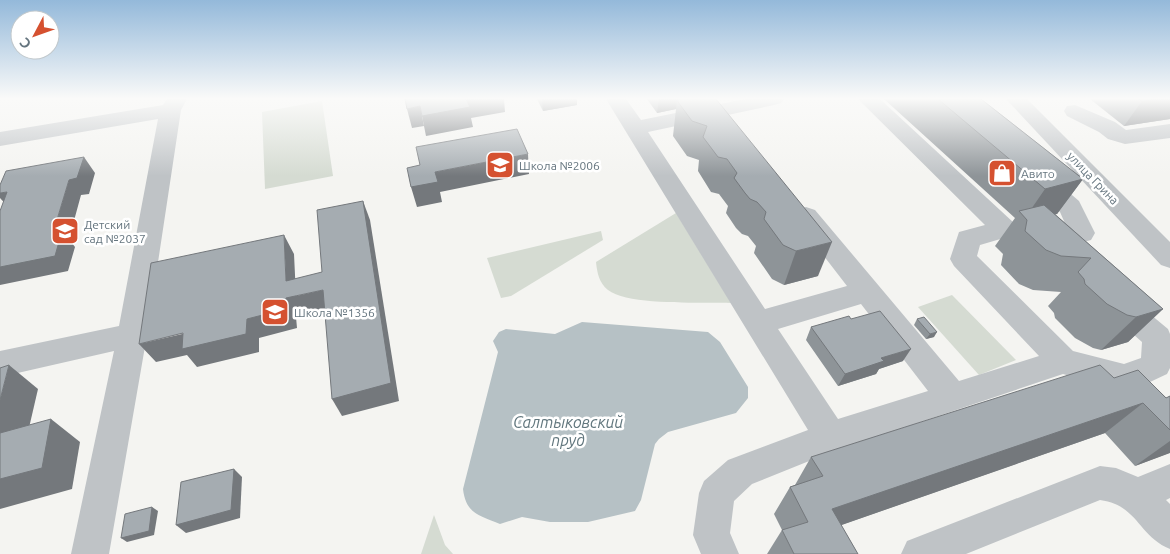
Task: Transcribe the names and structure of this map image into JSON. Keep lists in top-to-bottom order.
{
  "streets": {
    "street": ["улица Грина"]
  },
  "water": ["Салтыковский пруд"],
  "places": {
    "school or university": ["Школа №2006", "Детский сад №2037", "Школа №1356"],
    "shop": ["Авито"]
  },
  "north": "bottom left"
}
